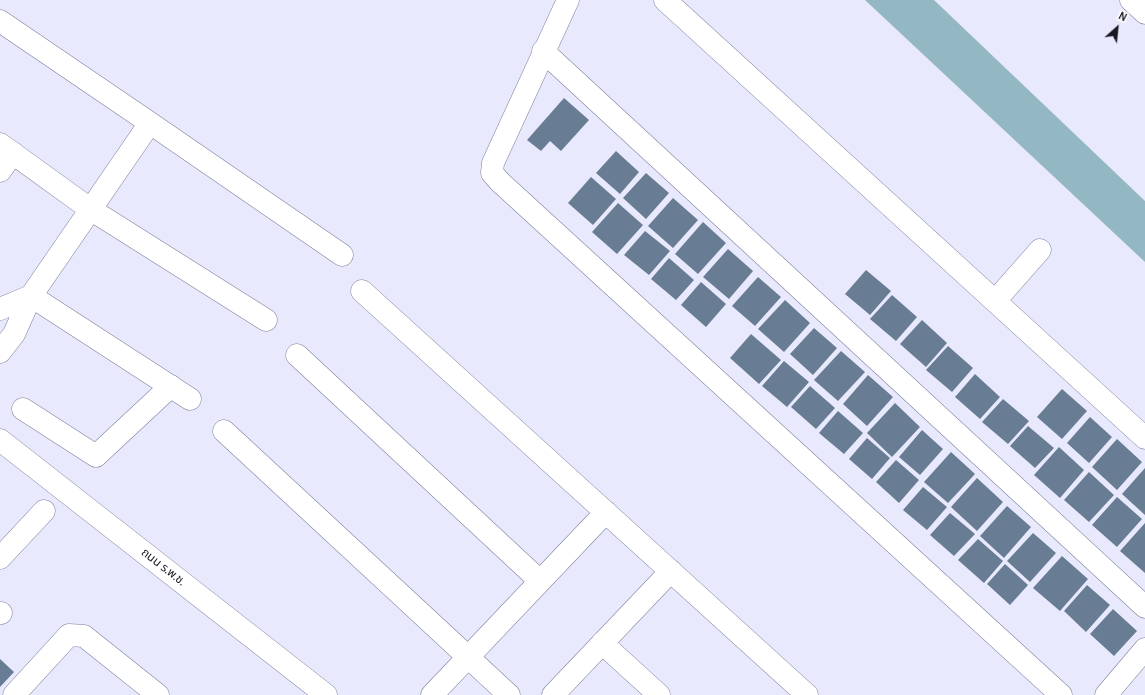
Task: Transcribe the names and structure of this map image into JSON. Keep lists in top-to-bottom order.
{
  "streets": {
    "street": ["ถนน ร.พ.ช."]
  },
  "north": "top right"
}
